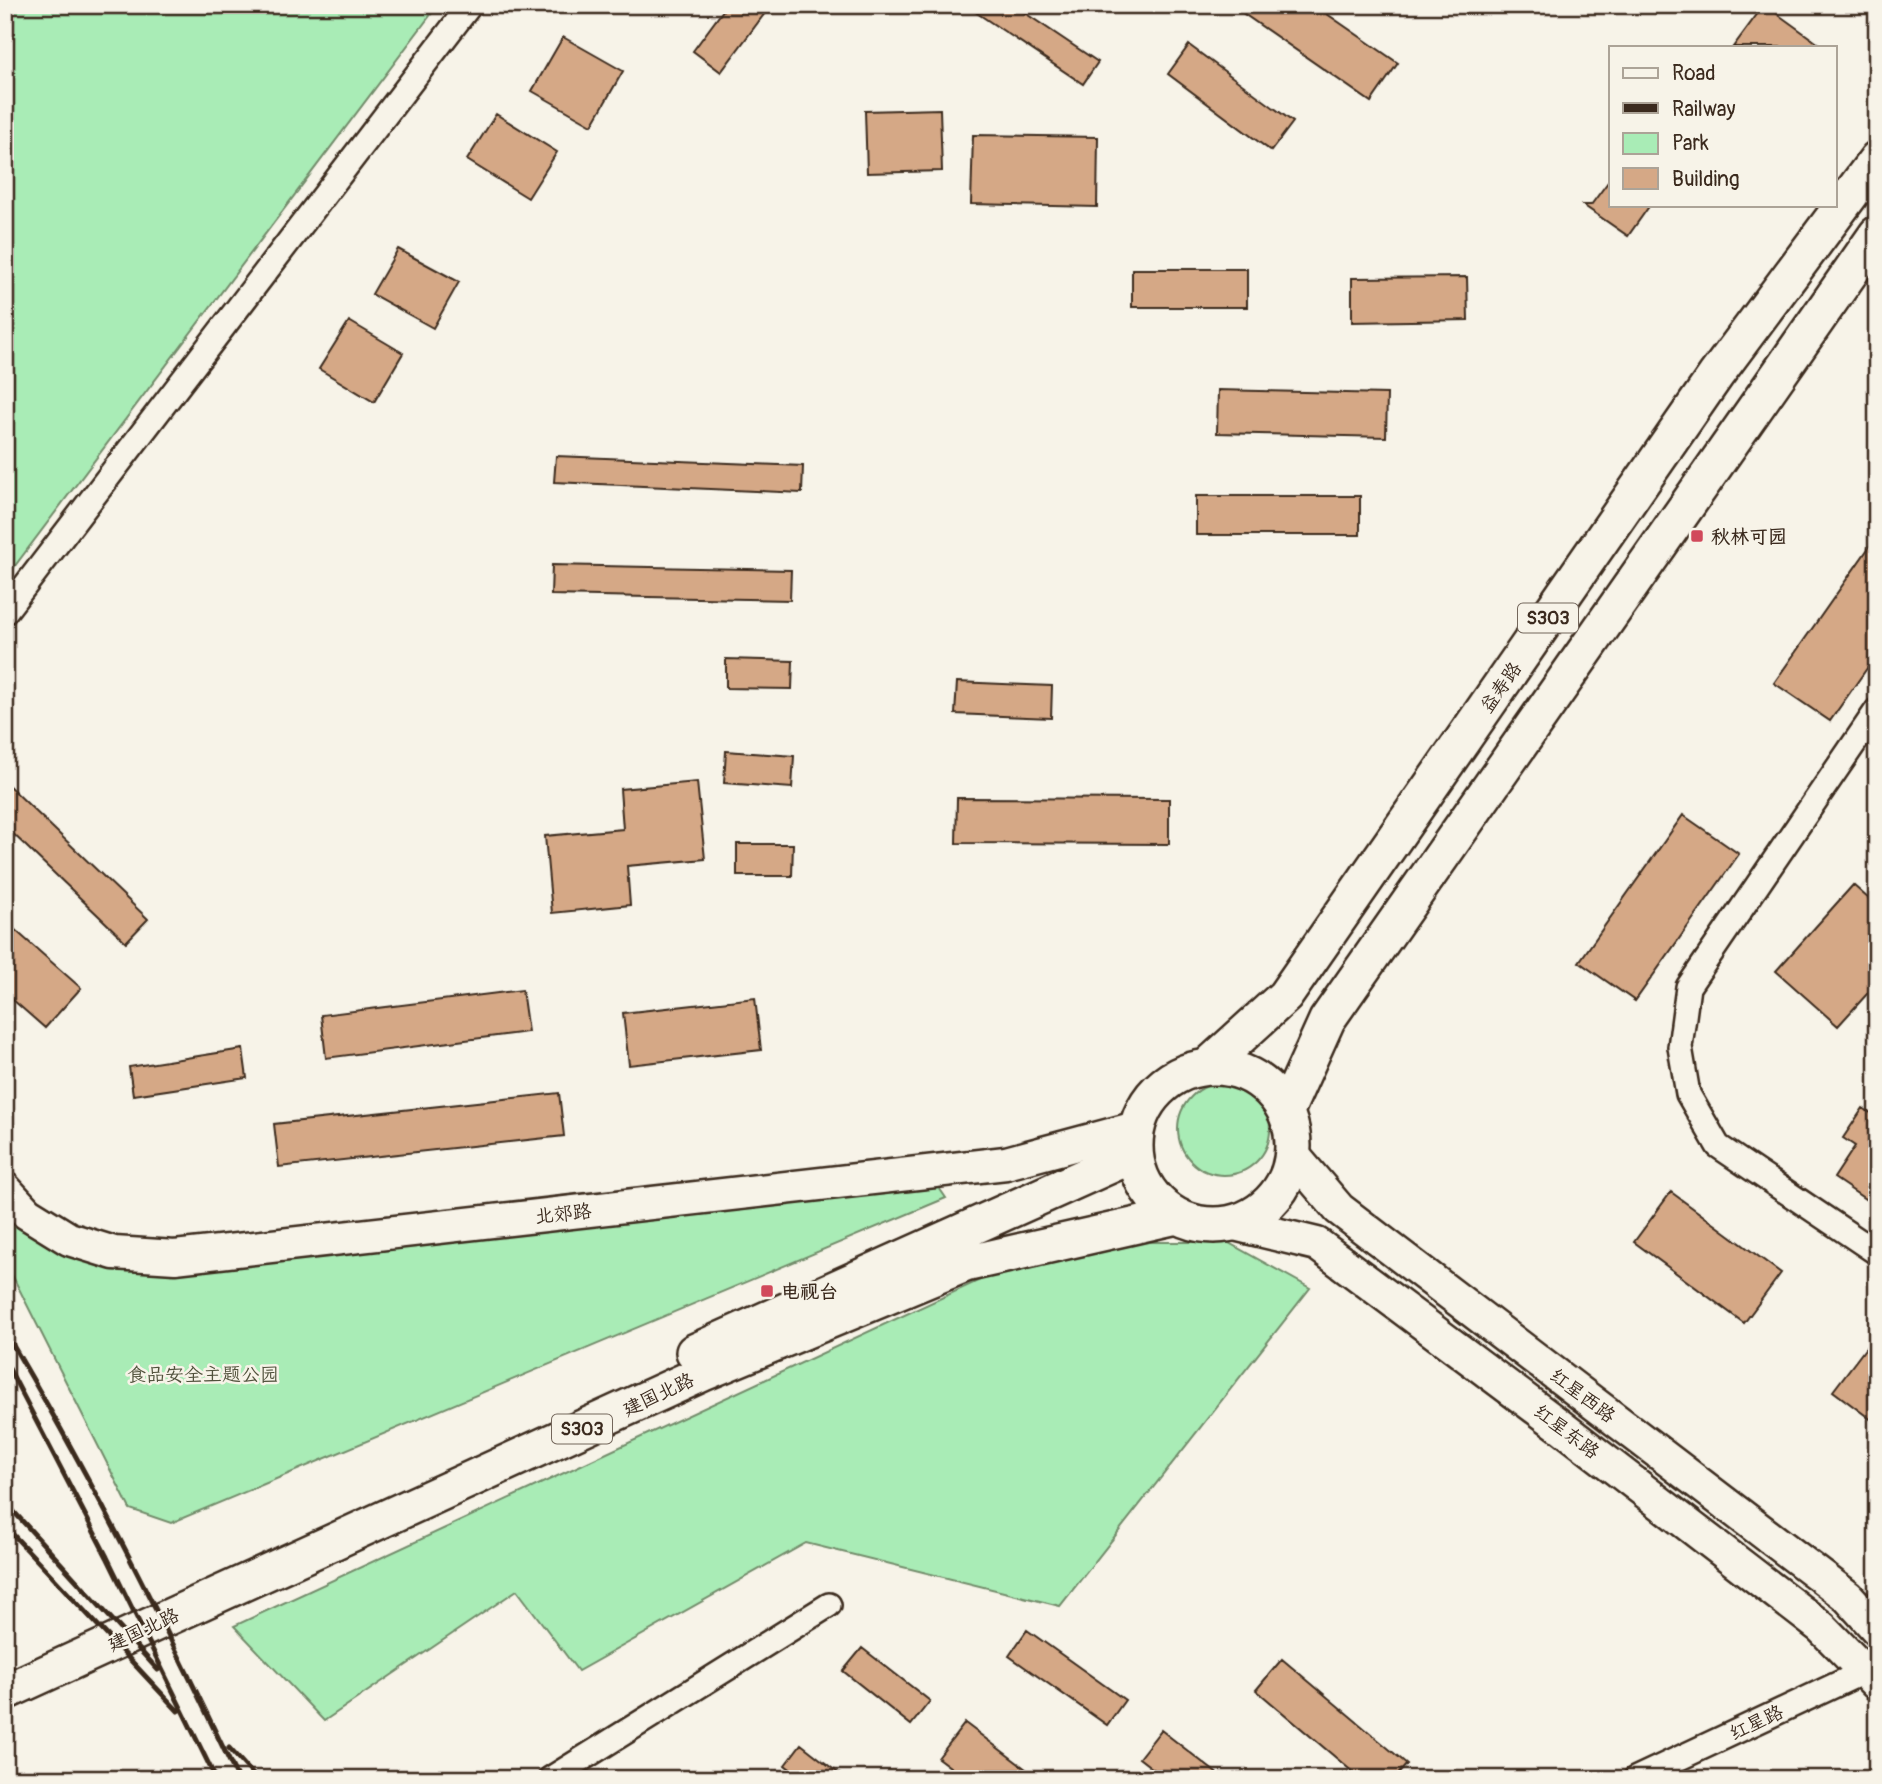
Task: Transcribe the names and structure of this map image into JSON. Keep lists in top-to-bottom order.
{
  "streets": {
    "main road": [
      "S303",
      "益寿路",
      "北郊路",
      "建国北路",
      "红星西路",
      "红星东路"
    ],
    "street": ["红星路"]
  },
  "crossings": [
    ["S303", "益寿路"],
    ["S303", "北郊路"],
    ["S303", "建国北路"],
    ["S303", "红星西路"],
    ["S303", "红星东路"],
    ["益寿路", "北郊路"],
    ["益寿路", "建国北路"],
    ["益寿路", "红星西路"],
    ["益寿路", "红星东路"],
    ["北郊路", "建国北路"],
    ["北郊路", "红星西路"],
    ["北郊路", "红星东路"],
    ["建国北路", "红星西路"],
    ["建国北路", "红星东路"],
    ["红星西路", "红星东路"],
    ["红星东路", "红星路"]
  ],
  "parks": ["食品安全主题公园"],
  "places": {
    "transit": ["秋林可园", "电视台"]
  },
  "legend": [
    "Road",
    "Railway",
    "Park",
    "Building"
  ]
}
